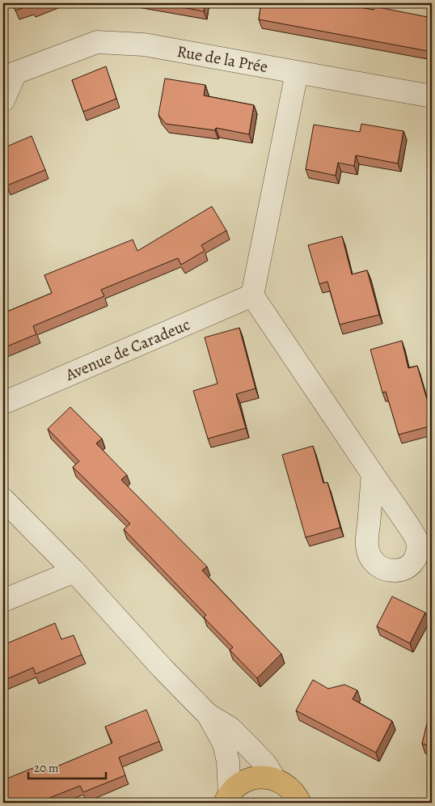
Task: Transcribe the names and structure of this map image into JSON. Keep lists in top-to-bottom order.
{
  "streets": {
    "street": ["Rue de la Prée", "Avenue de Caradeuc"]
  },
  "scale_bar": "20 m"
}
